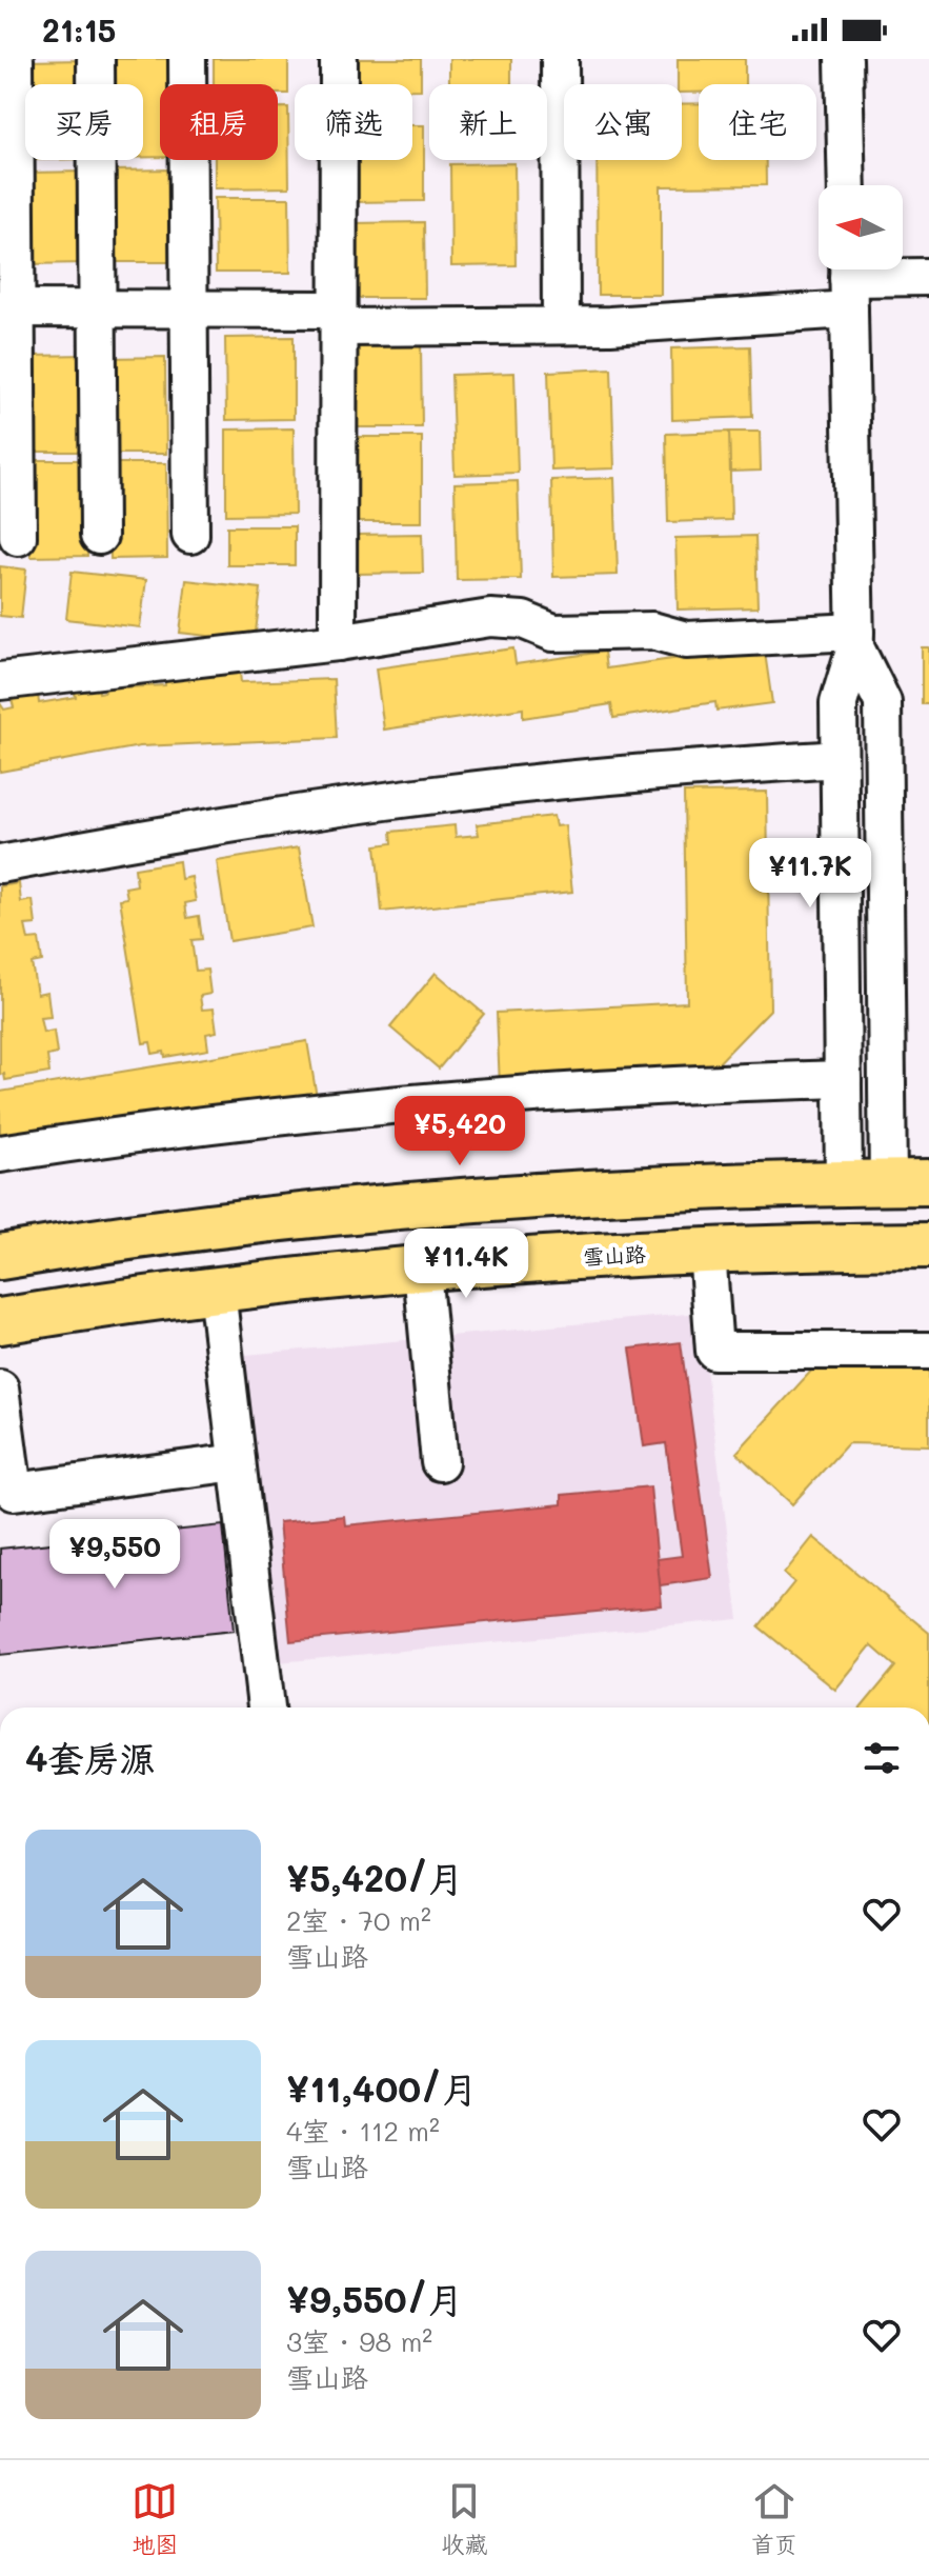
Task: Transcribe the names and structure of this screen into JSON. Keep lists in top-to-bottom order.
{
  "streets": {
    "main road": ["雪山路"]
  },
  "north": "left",
  "page": {
    "status": "21:15",
    "chip": [
      "买房",
      "租房",
      "筛选",
      "新上",
      "公寓",
      "住宅"
    ],
    "price": [
      "¥11.7K",
      "¥5,420",
      "¥11.4K",
      "¥9,550"
    ],
    "heading": "4套房源",
    "list": [
      {
        "name": "¥5,420/月",
        "note": "2室 · 70 m² · 雪山路"
      },
      {
        "name": "¥11,400/月",
        "note": "4室 · 112 m² · 雪山路"
      },
      {
        "name": "¥9,550/月",
        "note": "3室 · 98 m² · 雪山路"
      }
    ],
    "tabs": ["地图", "收藏", "首页"]
  }
}
